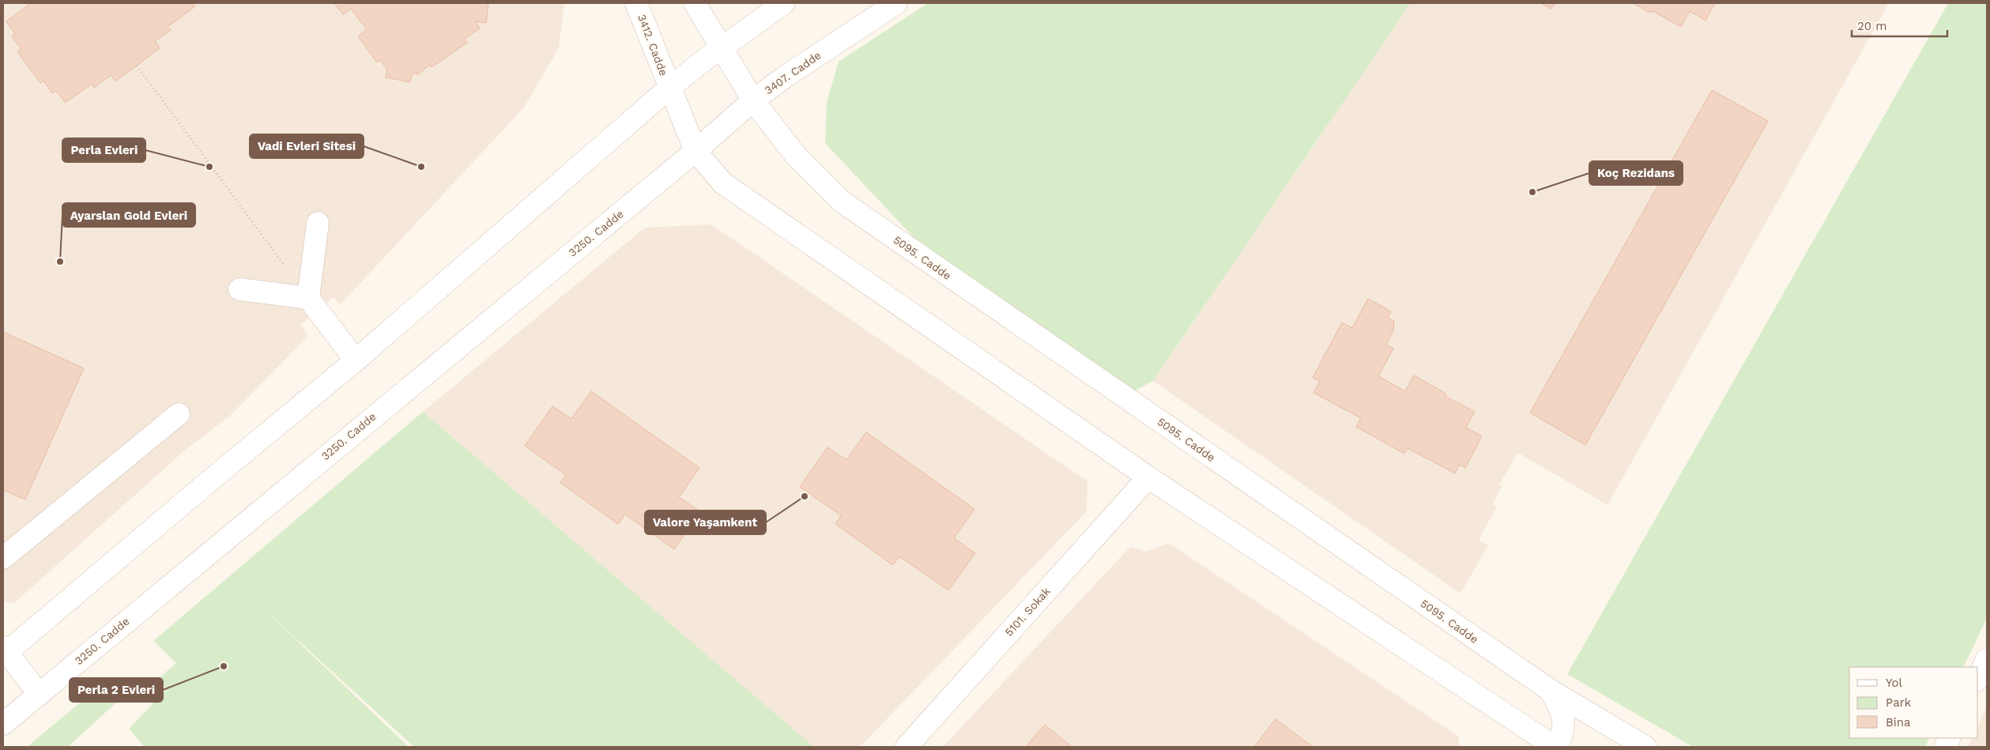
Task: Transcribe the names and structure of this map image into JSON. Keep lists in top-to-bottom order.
{
  "streets": {
    "street": [
      "3412. Cadde",
      "3407. Cadde",
      "3250. Cadde",
      "5095. Cadde",
      "5101. Sokak"
    ]
  },
  "crossings": [
    ["3412. Cadde", "3407. Cadde"],
    ["3412. Cadde", "3250. Cadde"],
    ["3407. Cadde", "3250. Cadde"],
    ["3407. Cadde", "5095. Cadde"]
  ],
  "places": [
    "Perla Evleri",
    "Vadi Evleri Sitesi",
    "Koç Rezidans",
    "Ayarslan Gold Evleri",
    "Valore Yaşamkent",
    "Perla 2 Evleri"
  ],
  "legend": ["Yol", "Park", "Bina"],
  "scale_bar": "20 m"
}
